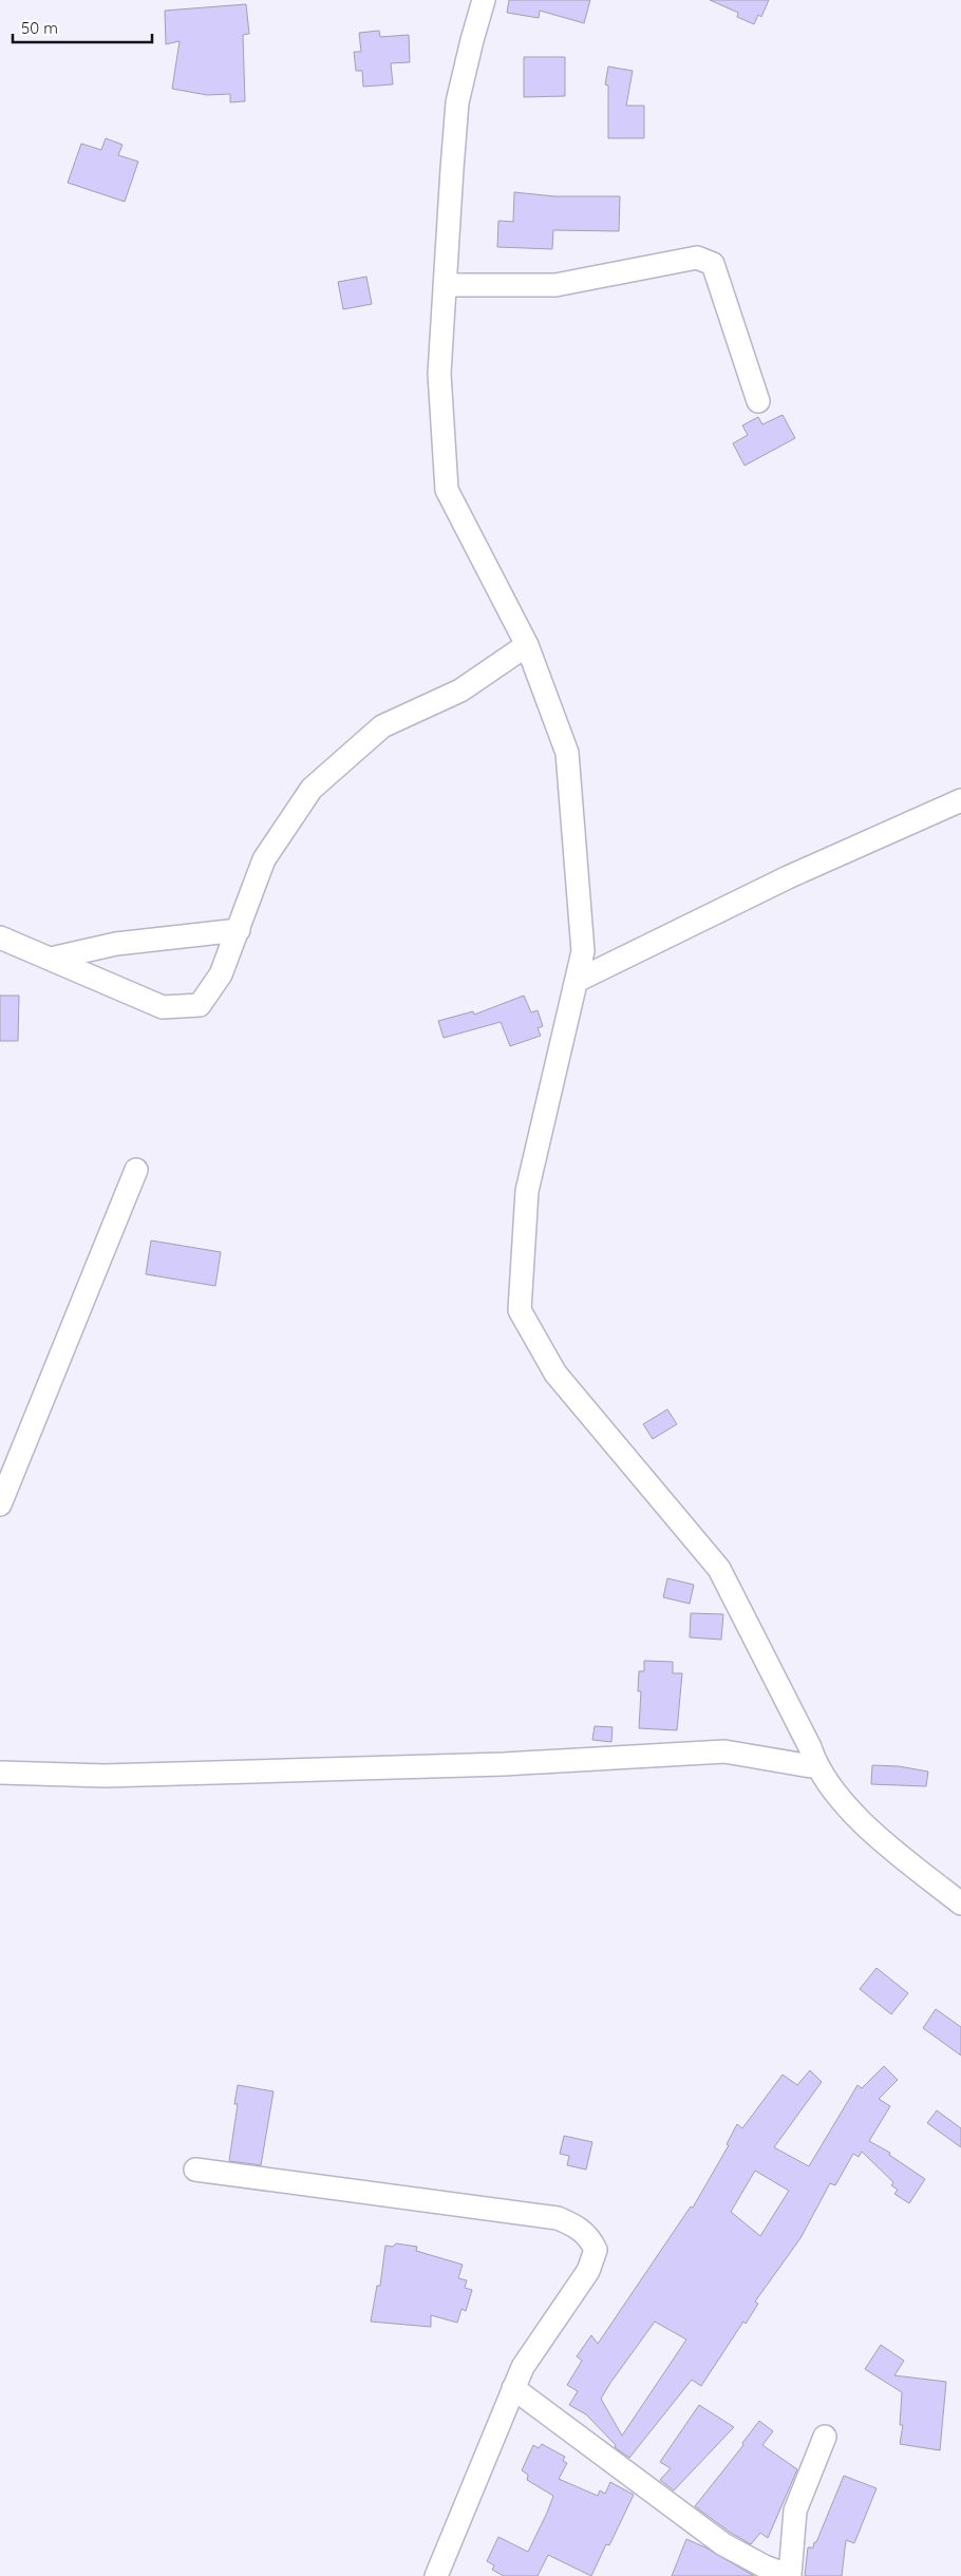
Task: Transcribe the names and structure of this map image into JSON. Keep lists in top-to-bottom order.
{
  "scale_bar": "50 m"
}
